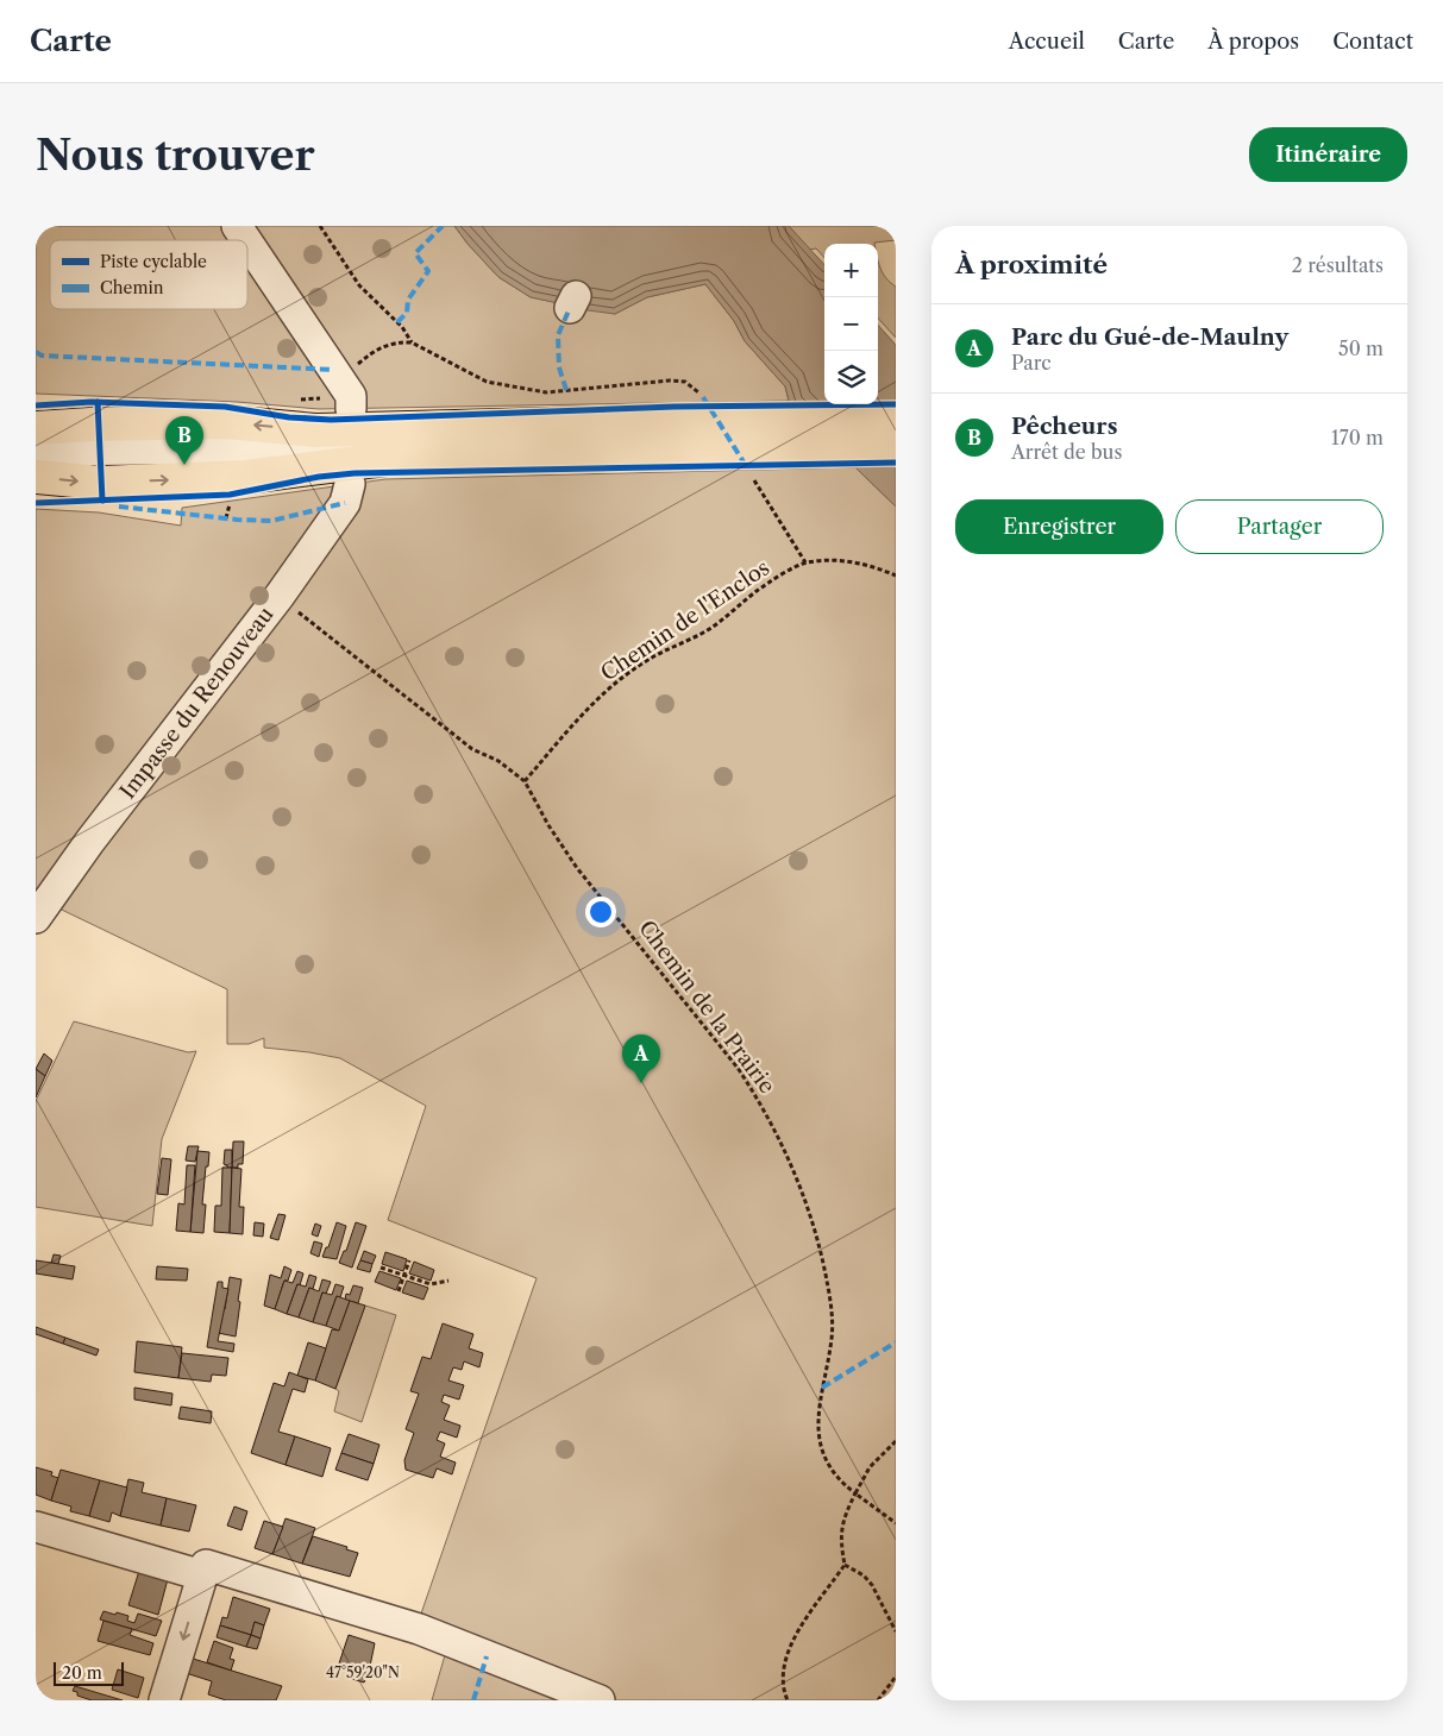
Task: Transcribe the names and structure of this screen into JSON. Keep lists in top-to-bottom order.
{
  "streets": {
    "street": ["Impasse du Renouveau"],
    "path": ["Chemin de l'Enclos", "Chemin de la Prairie"]
  },
  "crossings": [
    ["Chemin de l'Enclos", "Chemin de la Prairie"],
    ["Impasse du Renouveau", "Chemin de la Prairie"]
  ],
  "legend": ["Piste cyclable", "Chemin"],
  "scale_bar": "20 m",
  "page": {
    "header": "Carte",
    "nav": [
      "Accueil",
      "Carte",
      "À propos",
      "Contact"
    ],
    "buttons": [
      "Itinéraire",
      ["Enregistrer", "Partager"]
    ],
    "title": "Nous trouver",
    "heading": ["À proximité", "2 résultats"],
    "map_buttons": ["+", "−"],
    "list": [
      {
        "mark": "A",
        "name": "Parc du Gué-de-Maulny",
        "note": "Parc",
        "value": "50 m"
      },
      {
        "mark": "B",
        "name": "Pêcheurs",
        "note": "Arrêt de bus",
        "value": "170 m"
      }
    ],
    "pins": ["B", "A"],
    "scale": "20 m"
  },
  "coordinates": ["47°59'20\"N"]
}
